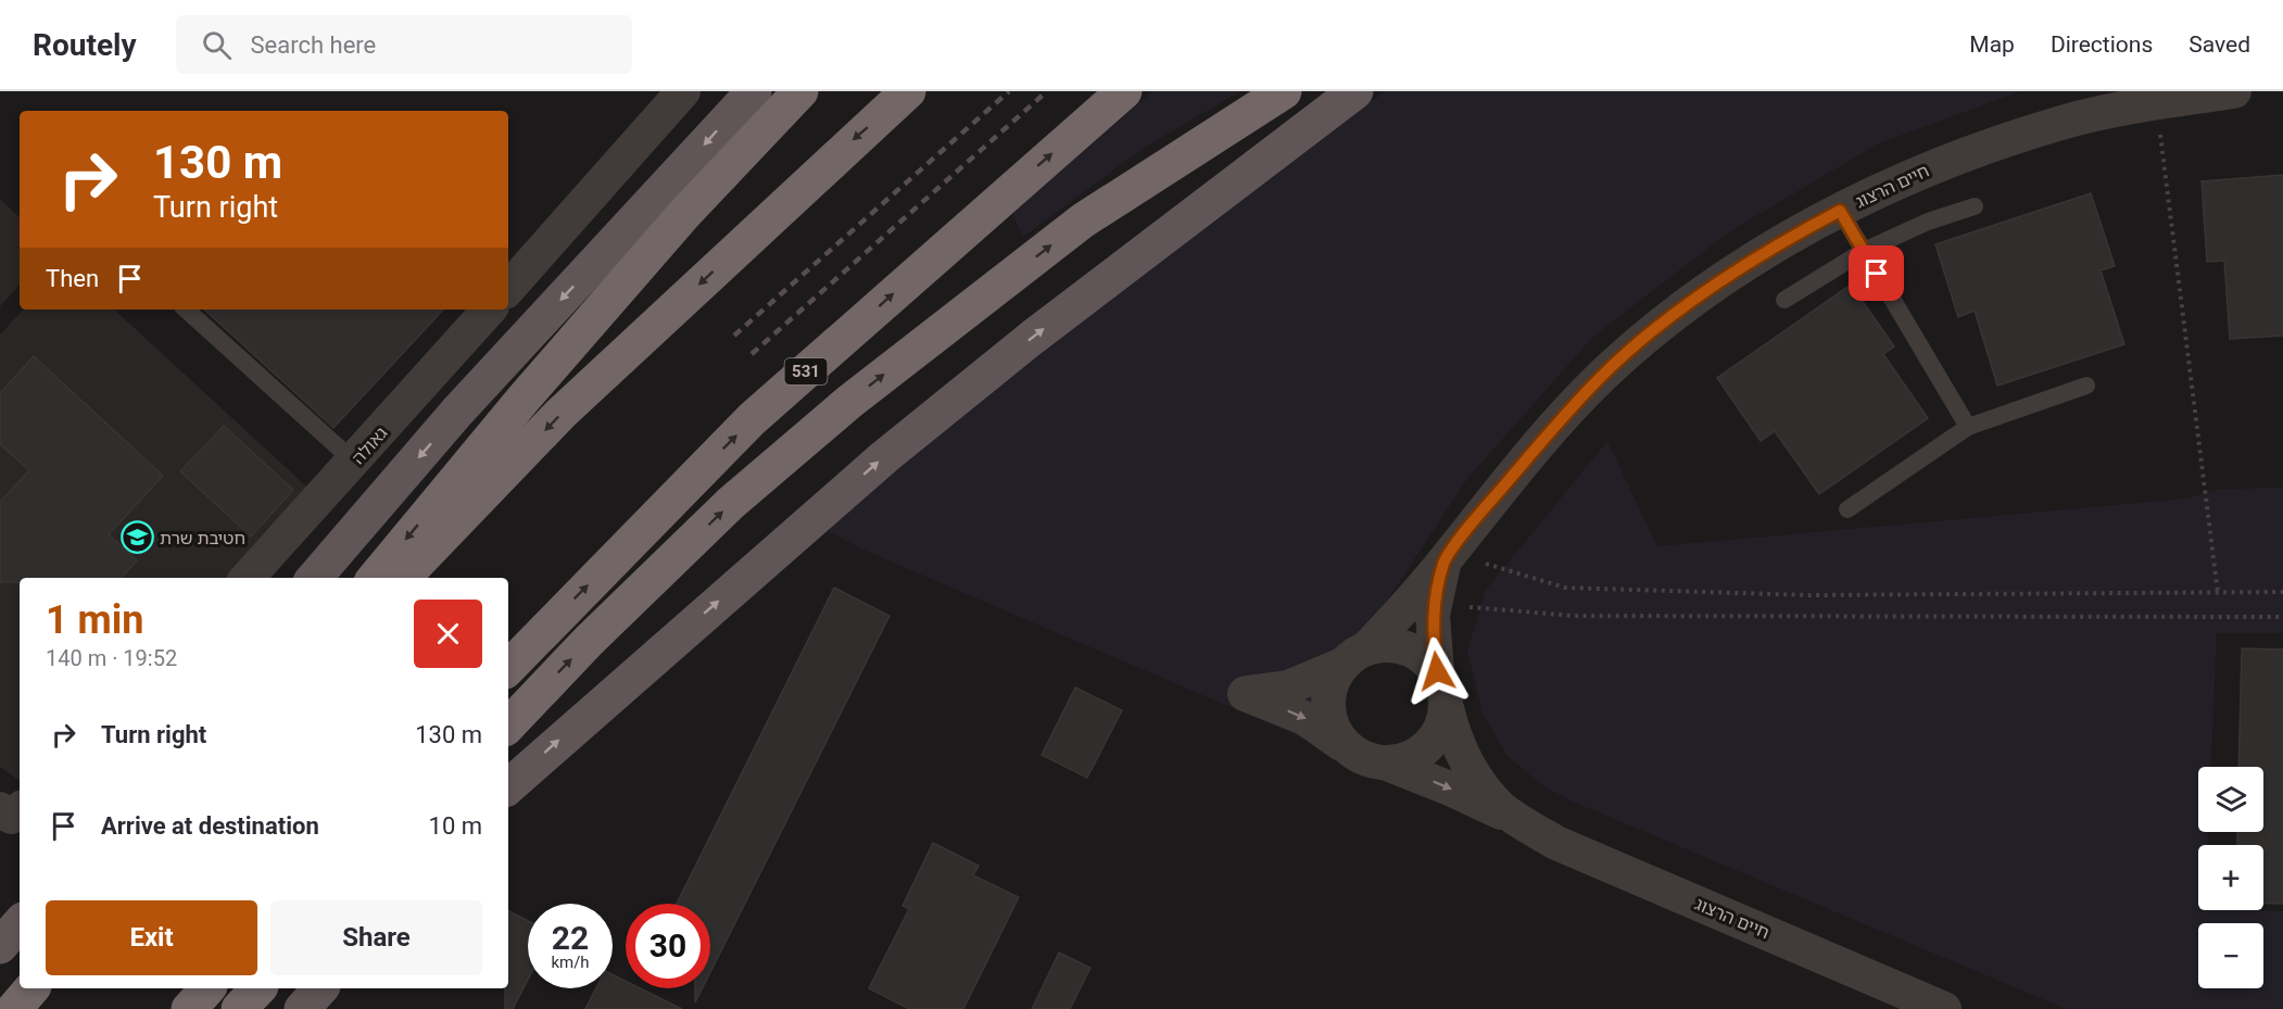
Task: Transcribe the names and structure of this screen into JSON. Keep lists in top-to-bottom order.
{
  "streets": {
    "highway": ["531"],
    "street": ["חיים הרצוג", "גאולה"]
  },
  "places": {
    "school or university": ["חטיבת שרת"]
  },
  "page": {
    "header": "Routely",
    "search": "Search here",
    "nav": ["Map", "Directions", "Saved"],
    "turn": ["130 m", "Turn right"],
    "then": "Then",
    "heading": ["1 min", "140 m · 19:52"],
    "list": [
      {
        "name": "Turn right",
        "value": "130 m"
      },
      {
        "name": "Arrive at destination",
        "value": "10 m"
      }
    ],
    "map_buttons": ["+", "−"],
    "buttons": ["Exit", "Share"],
    "speed": "22 km/h",
    "limit": "30"
  }
}
